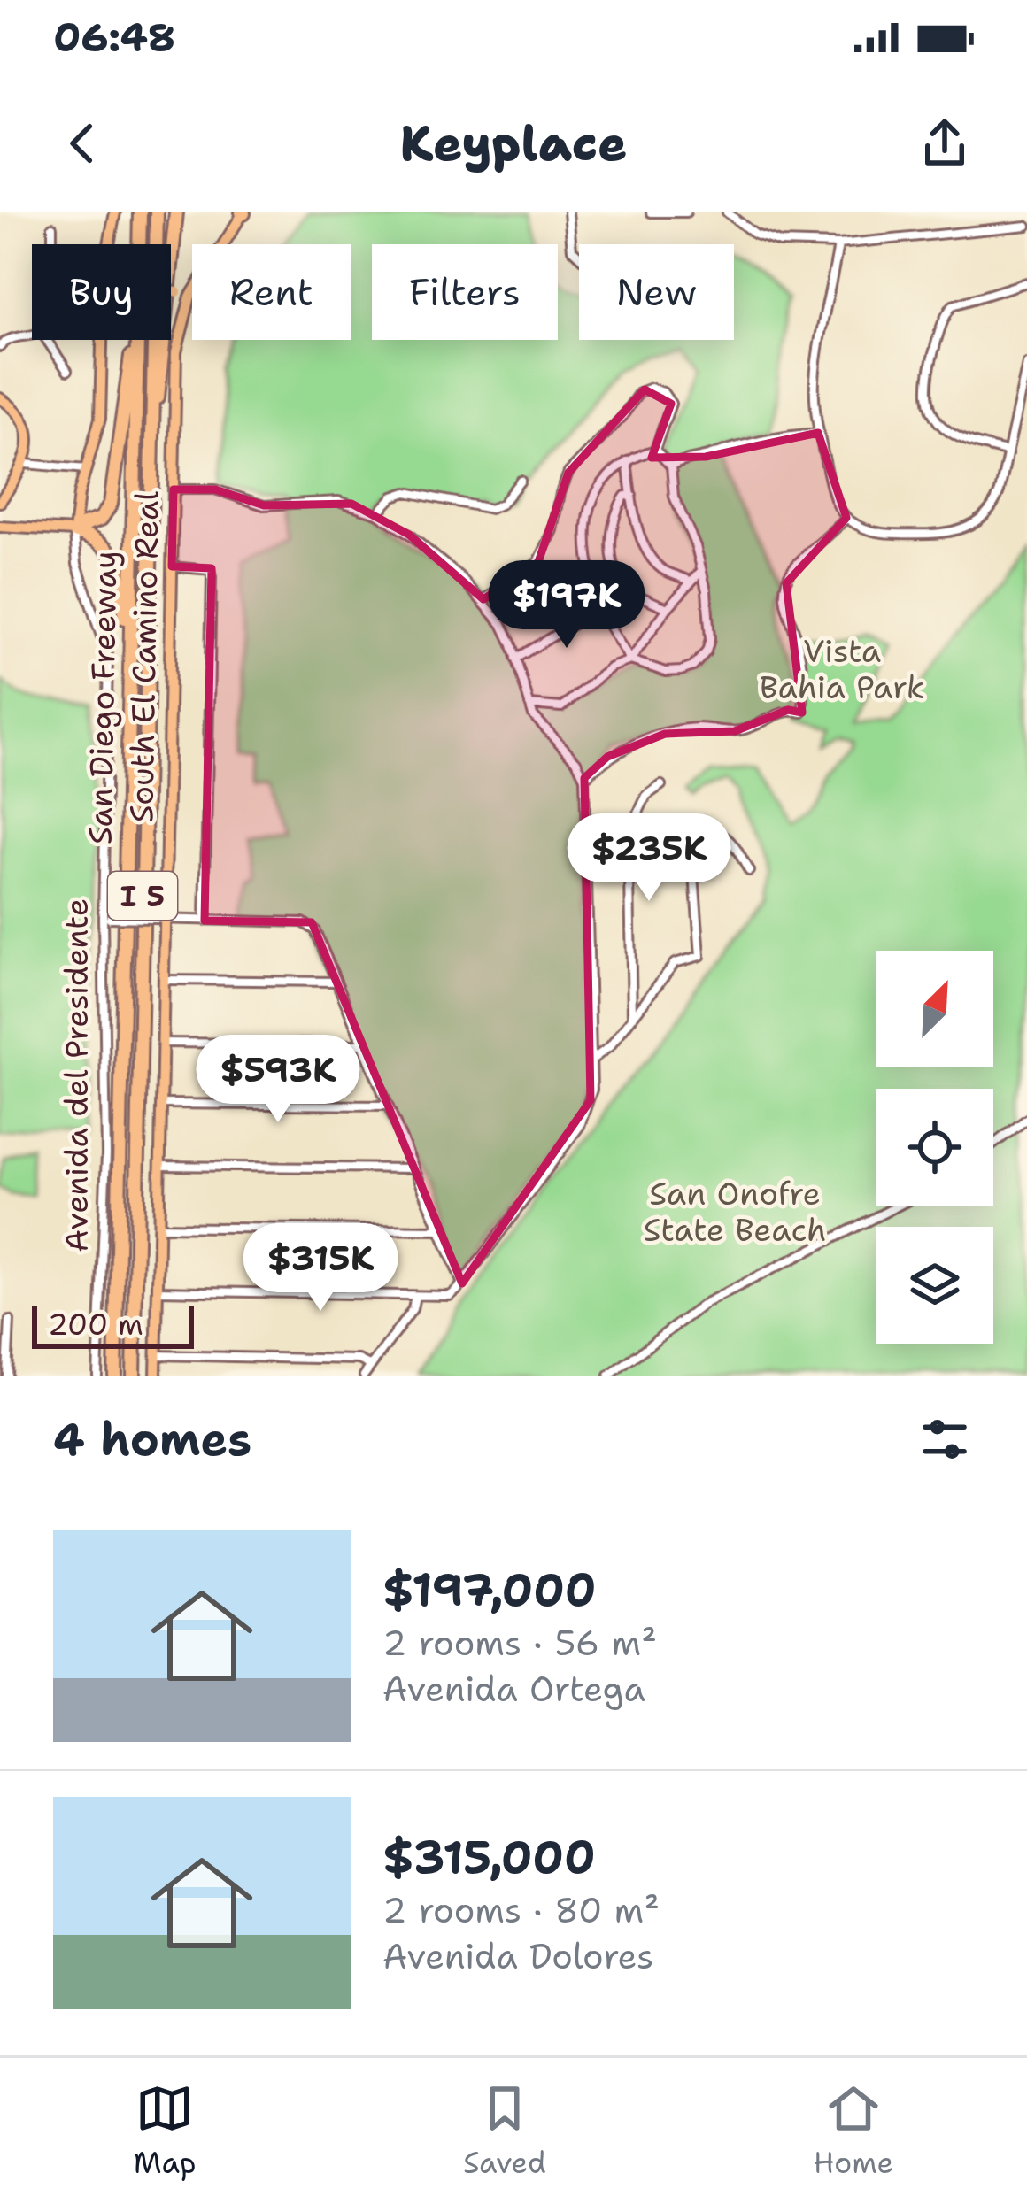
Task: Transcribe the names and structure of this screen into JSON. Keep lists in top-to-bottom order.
{
  "streets": {
    "highway": ["San Diego Freeway", "I 5"],
    "main road": ["South El Camino Real", "Avenida del Presidente"]
  },
  "parks": ["Vista Bahia Park", "San Onofre State Beach"],
  "scale_bar": "200 m",
  "north": "top right",
  "page": {
    "status": "06:48",
    "header": "Keyplace",
    "chip": [
      "Buy",
      "Rent",
      "Filters",
      "New"
    ],
    "price": [
      "$197K",
      "$235K",
      "$593K",
      "$315K"
    ],
    "scale": "200 m",
    "heading": "4 homes",
    "list": [
      {
        "name": "$197,000",
        "note": "2 rooms · 56 m² · Avenida Ortega"
      },
      {
        "name": "$315,000",
        "note": "2 rooms · 80 m² · Avenida Dolores"
      }
    ],
    "tabs": ["Map", "Saved", "Home"]
  }
}
